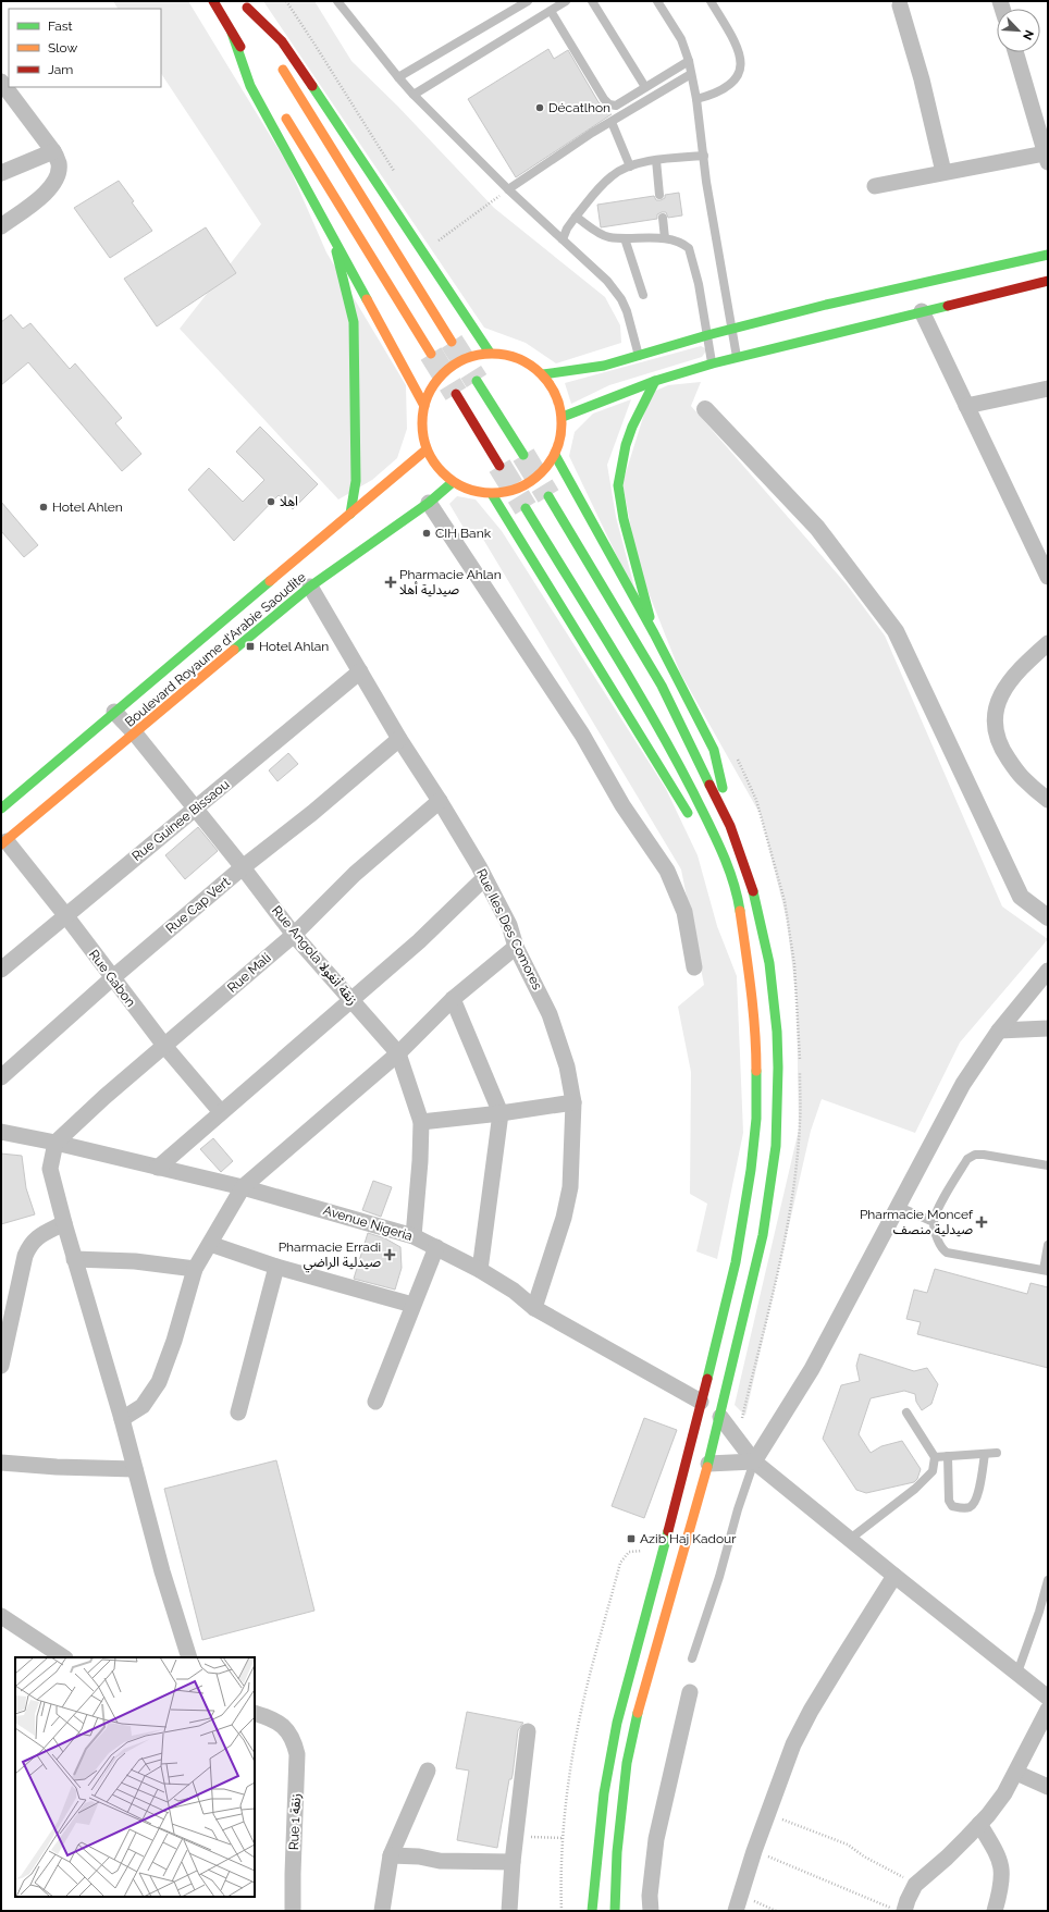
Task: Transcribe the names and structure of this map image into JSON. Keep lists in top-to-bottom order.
{
  "streets": {
    "main road": ["Boulevard Royaume d'Arabie Saoudite"],
    "street": [
      "Rue Guinee Bissaou",
      "Rue Cap Vert",
      "Rue Iles Des Comores",
      "Rue Angola زنقة أنغولا",
      "Rue Mali",
      "Rue Gabon",
      "Avenue Nigeria",
      "Rue 1 زنقة"
    ]
  },
  "crossings": [
    ["Boulevard Royaume d'Arabie Saoudite", "Rue Iles Des Comores"],
    ["Boulevard Royaume d'Arabie Saoudite", "Rue Angola زنقة أنغولا"],
    ["Boulevard Royaume d'Arabie Saoudite", "Rue Gabon"],
    ["Rue Guinee Bissaou", "Rue Iles Des Comores"],
    ["Rue Guinee Bissaou", "Rue Angola زنقة أنغولا"],
    ["Rue Guinee Bissaou", "Rue Gabon"],
    ["Rue Cap Vert", "Rue Iles Des Comores"],
    ["Rue Cap Vert", "Rue Angola زنقة أنغولا"],
    ["Rue Cap Vert", "Rue Gabon"],
    ["Rue Iles Des Comores", "Rue Mali"],
    ["Rue Iles Des Comores", "Avenue Nigeria"],
    ["Rue Angola زنقة أنغولا", "Rue Mali"],
    ["Rue Angola زنقة أنغولا", "Avenue Nigeria"],
    ["Rue Mali", "Rue Gabon"],
    ["Rue Mali", "Avenue Nigeria"]
  ],
  "places": {
    "other": [
      "Décatlhon",
      "اهلا",
      "Hotel Ahlen",
      "CIH Bank"
    ],
    "health": ["Pharmacie Ahlan صيدلية أهلا", "Pharmacie Moncef صيدلية منصف", "Pharmacie Erradi صيدلية الراضي"],
    "transit": ["Hotel Ahlan", "Azib Haj Kadour"]
  },
  "legend": ["Fast", "Slow", "Jam"],
  "north": "bottom right"
}
